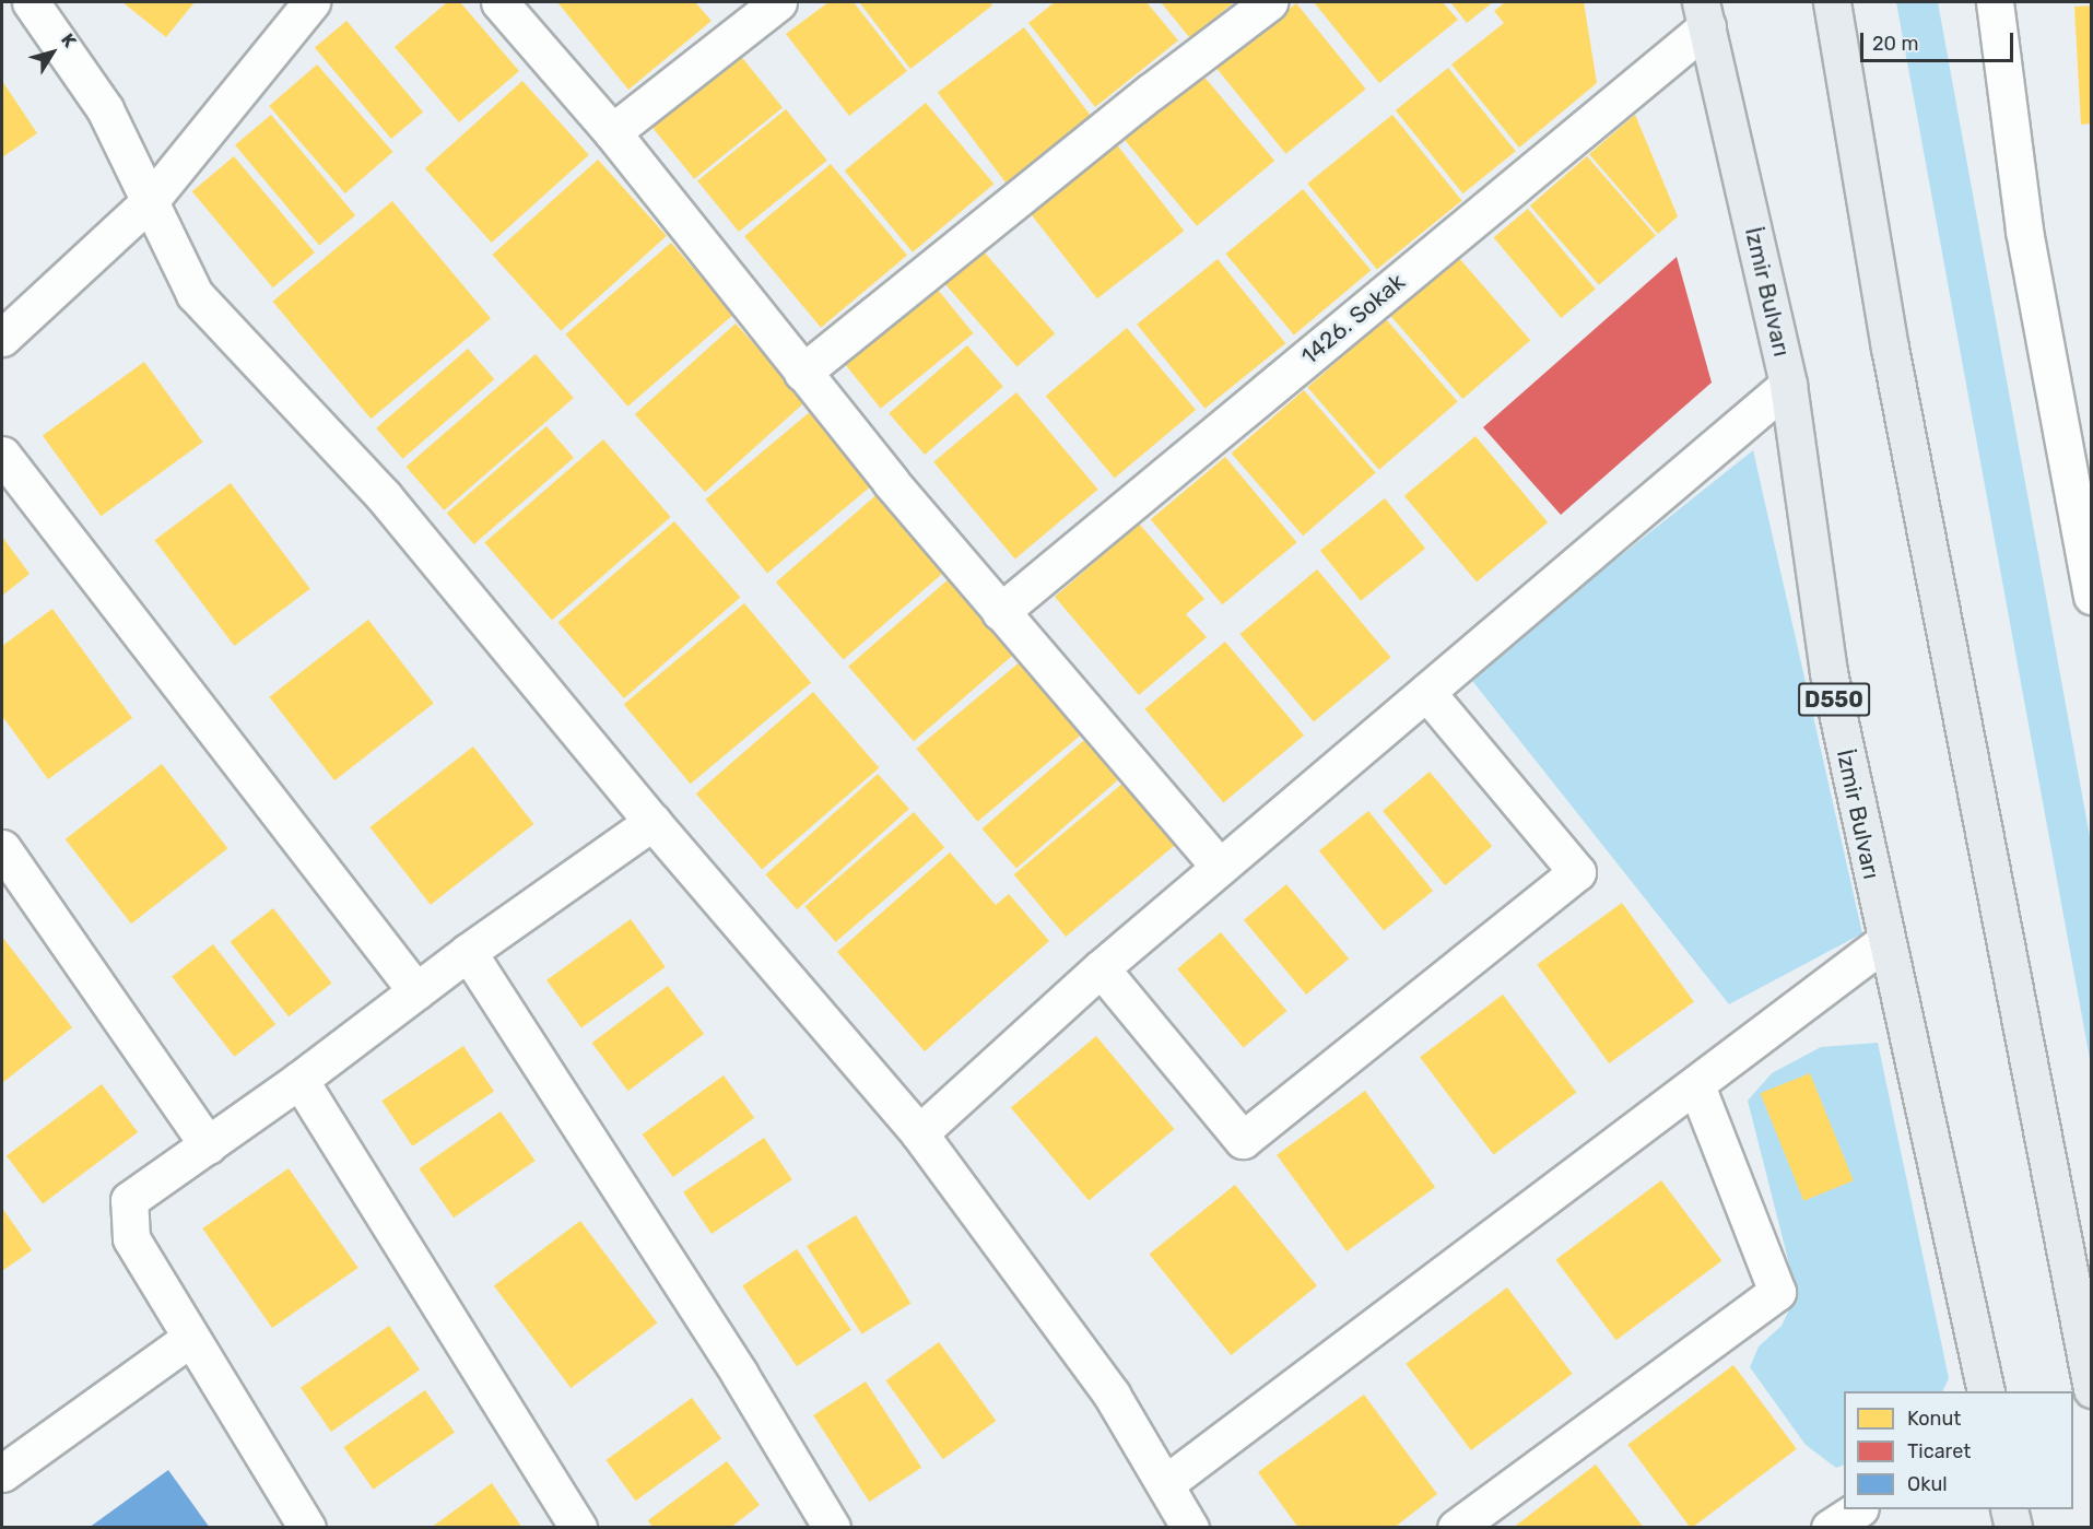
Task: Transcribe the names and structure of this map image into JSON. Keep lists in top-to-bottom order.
{
  "streets": {
    "highway": ["İzmir Bulvarı", "D550"],
    "street": ["1426. Sokak"]
  },
  "crossings": [
    ["İzmir Bulvarı", "1426. Sokak"]
  ],
  "legend": ["Konut", "Ticaret", "Okul"],
  "scale_bar": "20 m",
  "north": "top right"
}
